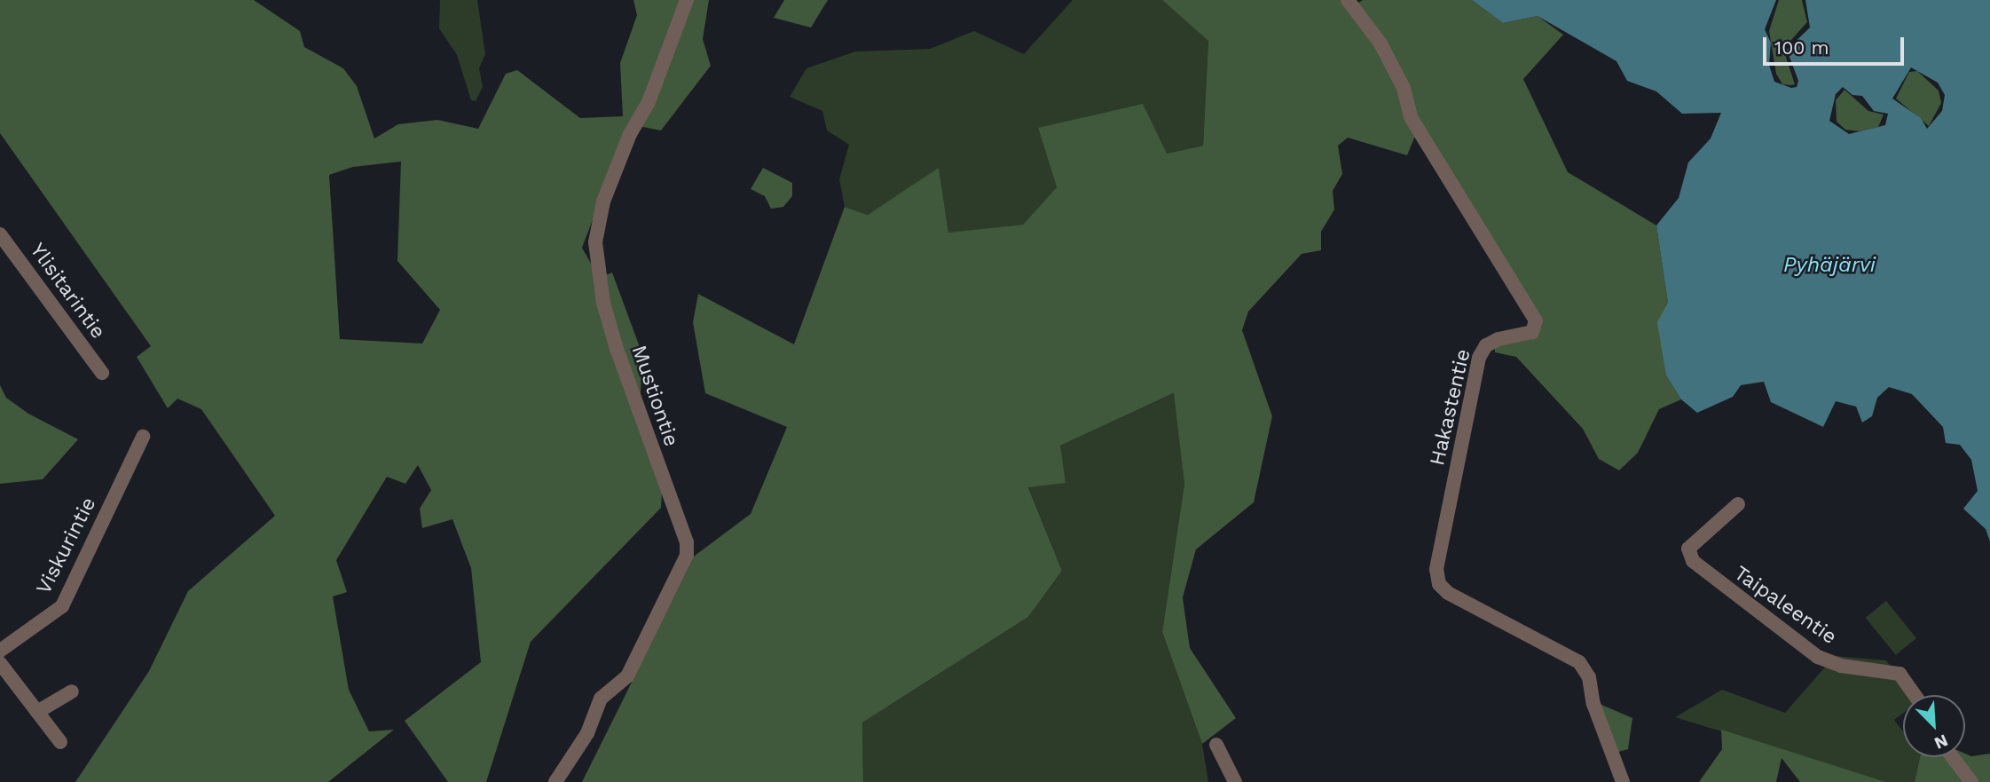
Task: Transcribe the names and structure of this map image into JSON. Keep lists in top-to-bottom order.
{
  "streets": {
    "street": [
      "Ylisitarintie",
      "Mustiontie",
      "Hakastentie",
      "Viskurintie",
      "Taipaleentie"
    ]
  },
  "water": ["Pyhäjärvi"],
  "scale_bar": "100 m",
  "north": "bottom right"
}
